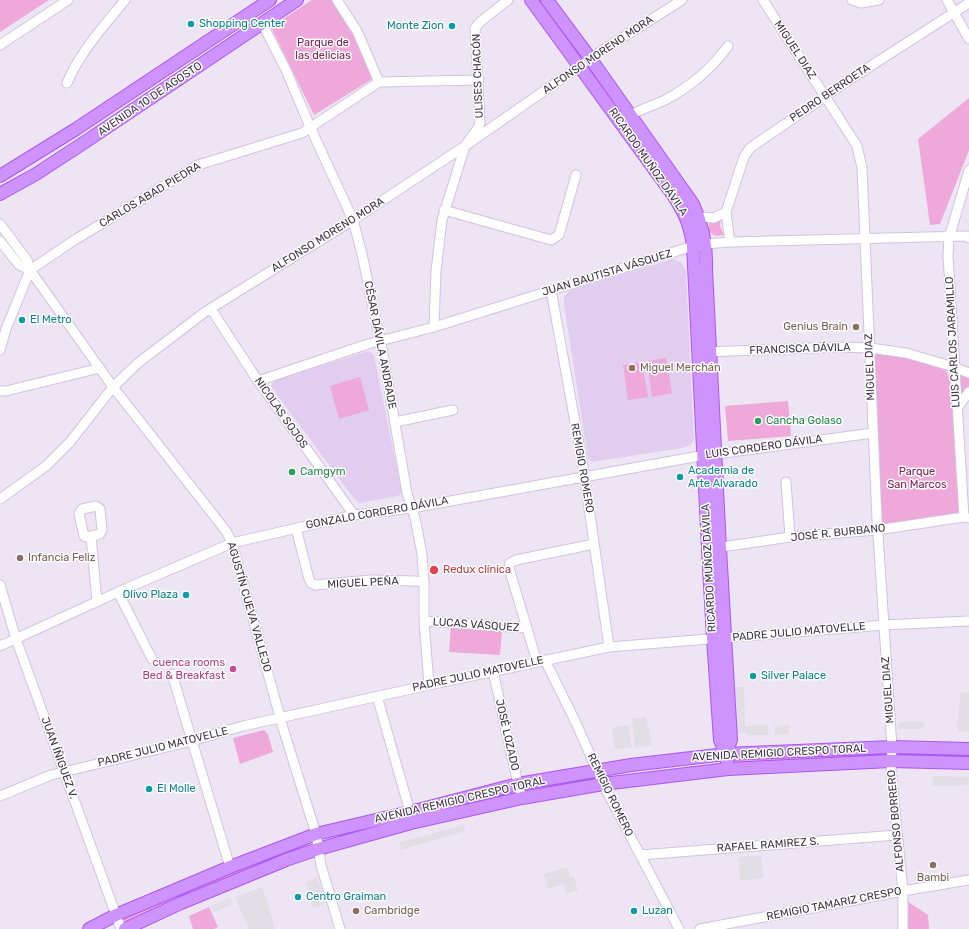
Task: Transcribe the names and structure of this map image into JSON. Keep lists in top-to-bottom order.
{
  "streets": {
    "main road": ["AVENIDA 10 DE AGOSTO", "RICARDO MUÑOZ DÁVILA", "AVENIDA REMIGIO CRESPO TORAL"],
    "street": [
      "MIGUEL DIAZ",
      "ALFONSO MORENO MORA",
      "ULISES CHACÓN",
      "PEDRO BERROETA",
      "CARLOS ABAD PIEDRA",
      "JUAN BAUTISTA VÁSQUEZ",
      "LUIS CARLOS JARAMILLO",
      "CÉSAR DÁVILA ANDRADE",
      "FRANCISCA DÁVILA",
      "NICOLAS SOJOS",
      "LUIS CORDERO DÁVILA",
      "REMIGIO ROMERO",
      "GONZALO CORDERO DÁVILA",
      "JOSÉ R. BURBANO",
      "MIGUEL PEÑA",
      "AGUSTÍN CUEVA VALLEJO",
      "LUCAS VÁSQUEZ",
      "PADRE JULIO MATOVELLE",
      "JOSÉ LOZADO",
      "JUAN ÍÑIGUEZ V.",
      "ALFONSO BORRERO",
      "RAFAEL RAMIREZ S.",
      "REMIGIO TAMARIZ CRESPO"
    ]
  },
  "crossings": [
    ["MIGUEL DIAZ", "PEDRO BERROETA"],
    ["MIGUEL DIAZ", "JUAN BAUTISTA VÁSQUEZ"],
    ["MIGUEL DIAZ", "FRANCISCA DÁVILA"],
    ["MIGUEL DIAZ", "LUIS CORDERO DÁVILA"],
    ["MIGUEL DIAZ", "JOSÉ R. BURBANO"],
    ["MIGUEL DIAZ", "PADRE JULIO MATOVELLE"],
    ["MIGUEL DIAZ", "AVENIDA REMIGIO CRESPO TORAL"],
    ["MIGUEL DIAZ", "ALFONSO BORRERO"],
    ["ALFONSO MORENO MORA", "ULISES CHACÓN"],
    ["ALFONSO MORENO MORA", "RICARDO MUÑOZ DÁVILA"],
    ["ALFONSO MORENO MORA", "CÉSAR DÁVILA ANDRADE"],
    ["ALFONSO MORENO MORA", "NICOLAS SOJOS"],
    ["ALFONSO MORENO MORA", "AGUSTÍN CUEVA VALLEJO"],
    ["ULISES CHACÓN", "JUAN BAUTISTA VÁSQUEZ"],
    ["PEDRO BERROETA", "JUAN BAUTISTA VÁSQUEZ"],
    ["AVENIDA 10 DE AGOSTO", "CÉSAR DÁVILA ANDRADE"],
    ["RICARDO MUÑOZ DÁVILA", "JUAN BAUTISTA VÁSQUEZ"],
    ["RICARDO MUÑOZ DÁVILA", "FRANCISCA DÁVILA"],
    ["RICARDO MUÑOZ DÁVILA", "LUIS CORDERO DÁVILA"],
    ["RICARDO MUÑOZ DÁVILA", "JOSÉ R. BURBANO"],
    ["RICARDO MUÑOZ DÁVILA", "PADRE JULIO MATOVELLE"],
    ["RICARDO MUÑOZ DÁVILA", "AVENIDA REMIGIO CRESPO TORAL"],
    ["CARLOS ABAD PIEDRA", "CÉSAR DÁVILA ANDRADE"],
    ["CARLOS ABAD PIEDRA", "AGUSTÍN CUEVA VALLEJO"],
    ["JUAN BAUTISTA VÁSQUEZ", "LUIS CARLOS JARAMILLO"],
    ["JUAN BAUTISTA VÁSQUEZ", "CÉSAR DÁVILA ANDRADE"],
    ["JUAN BAUTISTA VÁSQUEZ", "NICOLAS SOJOS"],
    ["JUAN BAUTISTA VÁSQUEZ", "REMIGIO ROMERO"],
    ["LUIS CARLOS JARAMILLO", "FRANCISCA DÁVILA"],
    ["LUIS CARLOS JARAMILLO", "JOSÉ R. BURBANO"],
    ["CÉSAR DÁVILA ANDRADE", "GONZALO CORDERO DÁVILA"],
    ["CÉSAR DÁVILA ANDRADE", "MIGUEL PEÑA"],
    ["CÉSAR DÁVILA ANDRADE", "LUCAS VÁSQUEZ"],
    ["CÉSAR DÁVILA ANDRADE", "PADRE JULIO MATOVELLE"],
    ["NICOLAS SOJOS", "GONZALO CORDERO DÁVILA"],
    ["LUIS CORDERO DÁVILA", "REMIGIO ROMERO"],
    ["LUIS CORDERO DÁVILA", "GONZALO CORDERO DÁVILA"],
    ["REMIGIO ROMERO", "GONZALO CORDERO DÁVILA"],
    ["REMIGIO ROMERO", "LUCAS VÁSQUEZ"],
    ["REMIGIO ROMERO", "PADRE JULIO MATOVELLE"],
    ["REMIGIO ROMERO", "AVENIDA REMIGIO CRESPO TORAL"],
    ["REMIGIO ROMERO", "RAFAEL RAMIREZ S."],
    ["GONZALO CORDERO DÁVILA", "MIGUEL PEÑA"],
    ["GONZALO CORDERO DÁVILA", "AGUSTÍN CUEVA VALLEJO"],
    ["GONZALO CORDERO DÁVILA", "JUAN ÍÑIGUEZ V."],
    ["AGUSTÍN CUEVA VALLEJO", "PADRE JULIO MATOVELLE"],
    ["AGUSTÍN CUEVA VALLEJO", "AVENIDA REMIGIO CRESPO TORAL"],
    ["PADRE JULIO MATOVELLE", "JOSÉ LOZADO"],
    ["PADRE JULIO MATOVELLE", "JUAN ÍÑIGUEZ V."],
    ["JOSÉ LOZADO", "AVENIDA REMIGIO CRESPO TORAL"],
    ["AVENIDA REMIGIO CRESPO TORAL", "JUAN ÍÑIGUEZ V."],
    ["AVENIDA REMIGIO CRESPO TORAL", "ALFONSO BORRERO"],
    ["ALFONSO BORRERO", "RAFAEL RAMIREZ S."],
    ["ALFONSO BORRERO", "REMIGIO TAMARIZ CRESPO"]
  ],
  "parks": ["Parque de las delicias", "Parque San Marcos"],
  "places": [
    "Shopping Center",
    "Monte Zion",
    "El Metro",
    "Genius Brain",
    "Miguel Merchán",
    "Cancha Golaso",
    "Camgym",
    "Academia de Arte Alvarado",
    "Infancia Feliz",
    "Redux clínica",
    "Olivo Plaza",
    "cuenca rooms Bed & Breakfast",
    "Silver Palace",
    "El Molle",
    "Bambi",
    "Centro Graiman",
    "Cambridge",
    "Luzan"
  ]
}
